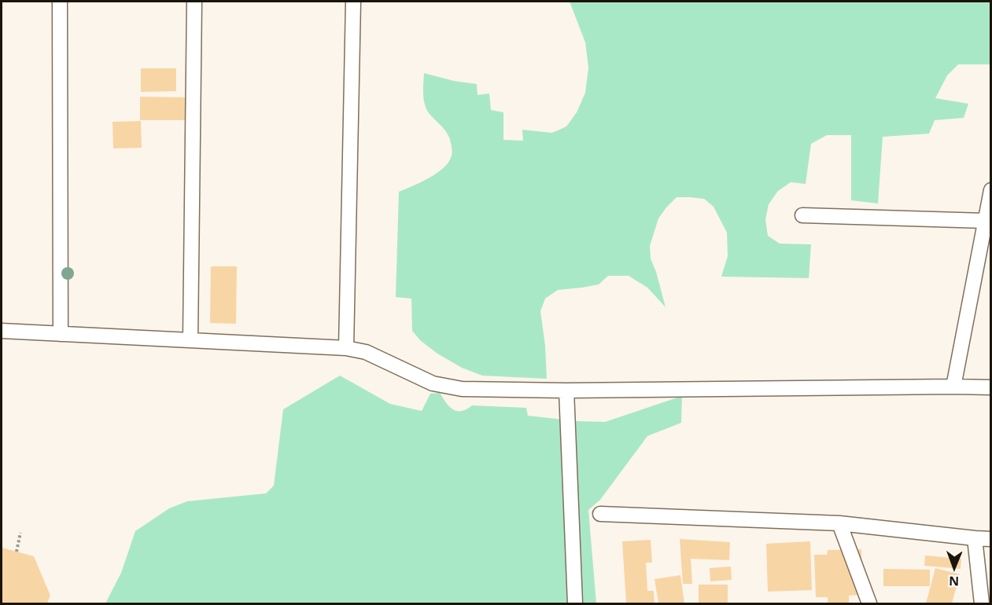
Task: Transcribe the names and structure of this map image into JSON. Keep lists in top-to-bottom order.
{
  "north": "bottom"
}
